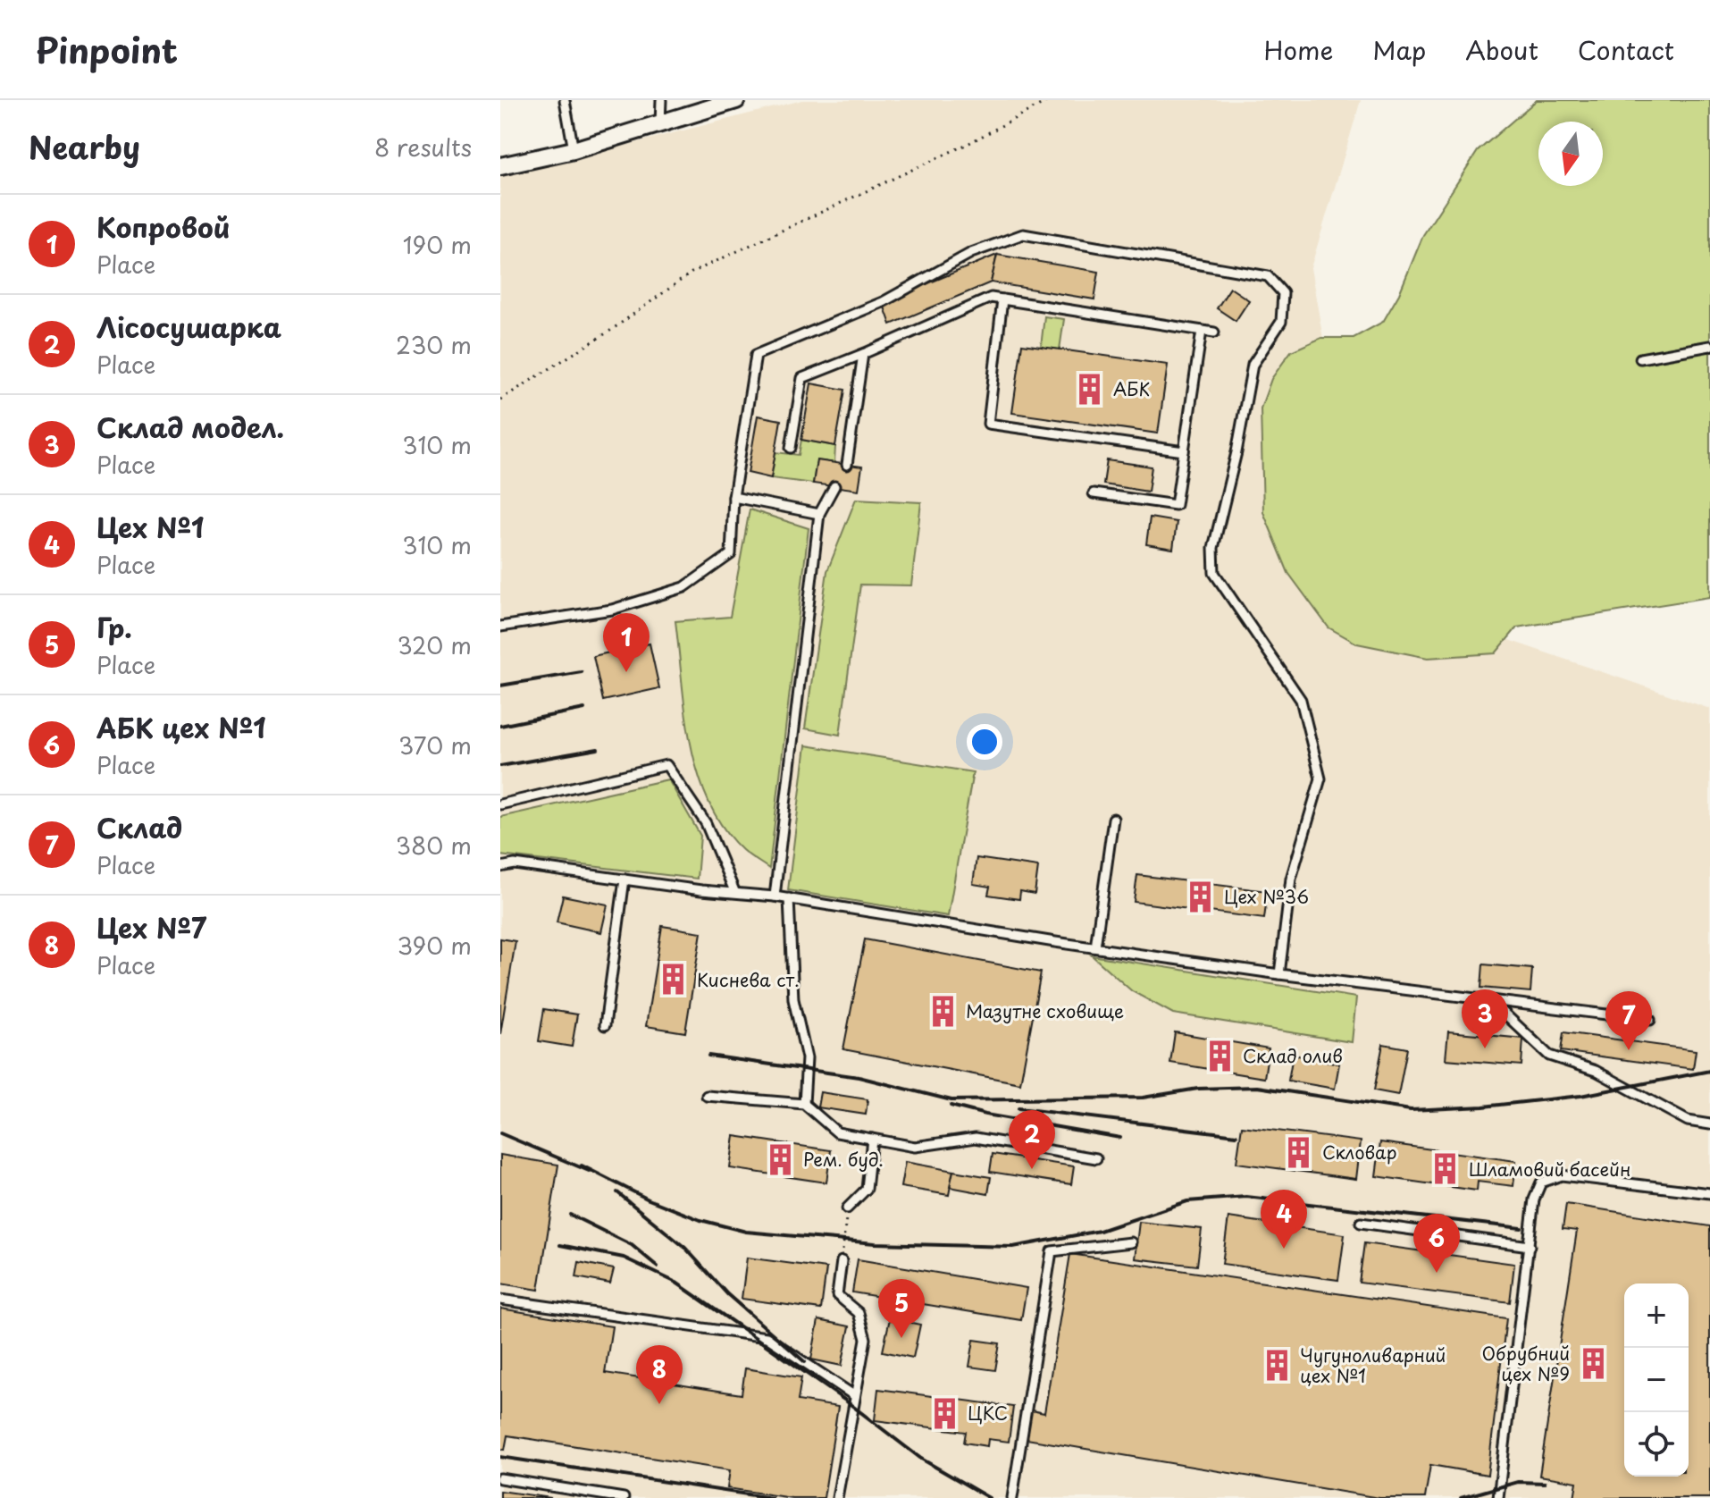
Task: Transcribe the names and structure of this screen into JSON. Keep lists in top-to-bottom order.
{
  "places": {
    "building": [
      "АБК",
      "Цех №36",
      "Киснева ст.",
      "Мазутне сховище",
      "Склад олив",
      "Скловар",
      "Рем. буд.",
      "Шламовий басейн",
      "Обрубний цех №9",
      "Чугуноливарний цех №1",
      "ЦКС"
    ]
  },
  "north": "bottom",
  "page": {
    "header": "Pinpoint",
    "nav": [
      "Home",
      "Map",
      "About",
      "Contact"
    ],
    "heading": ["Nearby", "8 results"],
    "list": [
      {
        "mark": "1",
        "name": "Копровой",
        "note": "Place",
        "value": "190 m"
      },
      {
        "mark": "2",
        "name": "Лісосушарка",
        "note": "Place",
        "value": "230 m"
      },
      {
        "mark": "3",
        "name": "Склад модел.",
        "note": "Place",
        "value": "310 m"
      },
      {
        "mark": "4",
        "name": "Цех №1",
        "note": "Place",
        "value": "310 m"
      },
      {
        "mark": "5",
        "name": "Гр.",
        "note": "Place",
        "value": "320 m"
      },
      {
        "mark": "6",
        "name": "АБК цех №1",
        "note": "Place",
        "value": "370 m"
      },
      {
        "mark": "7",
        "name": "Склад",
        "note": "Place",
        "value": "380 m"
      },
      {
        "mark": "8",
        "name": "Цех №7",
        "note": "Place",
        "value": "390 m"
      }
    ],
    "pins": [
      "1",
      "3",
      "7",
      "2",
      "4",
      "6",
      "5",
      "8"
    ],
    "map_buttons": ["+", "−"]
  }
}
